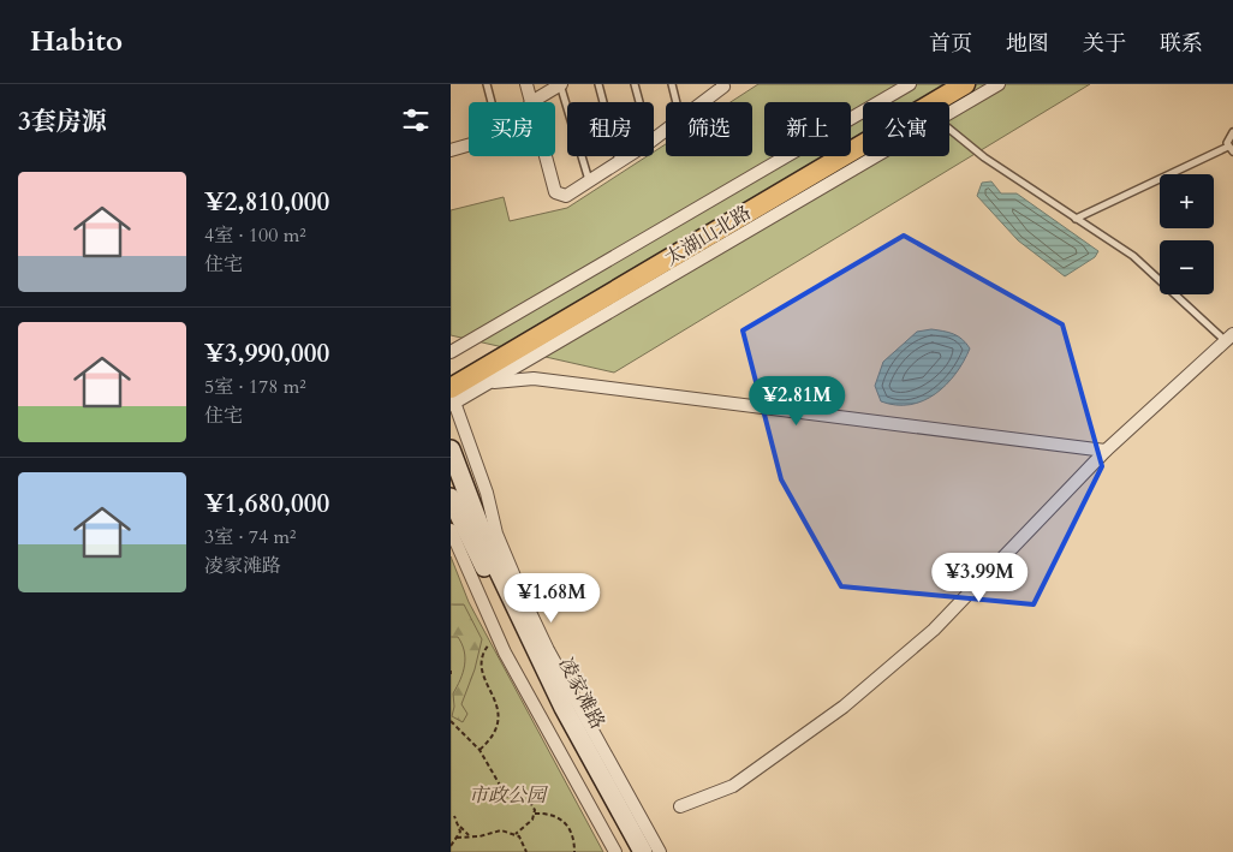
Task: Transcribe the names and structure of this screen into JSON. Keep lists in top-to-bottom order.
{
  "streets": {
    "main road": ["太湖山北路", "凌家滩路"]
  },
  "parks": ["市政公园"],
  "page": {
    "header": "Habito",
    "nav": [
      "首页",
      "地图",
      "关于",
      "联系"
    ],
    "heading": "3套房源",
    "chip": [
      "买房",
      "租房",
      "筛选",
      "新上",
      "公寓"
    ],
    "list": [
      {
        "name": "¥2,810,000",
        "note": "4室 · 100 m² · 住宅"
      },
      {
        "name": "¥3,990,000",
        "note": "5室 · 178 m² · 住宅"
      },
      {
        "name": "¥1,680,000",
        "note": "3室 · 74 m² · 凌家滩路"
      }
    ],
    "map_buttons": ["+", "−"],
    "price": ["¥2.81M", "¥3.99M", "¥1.68M"]
  }
}
